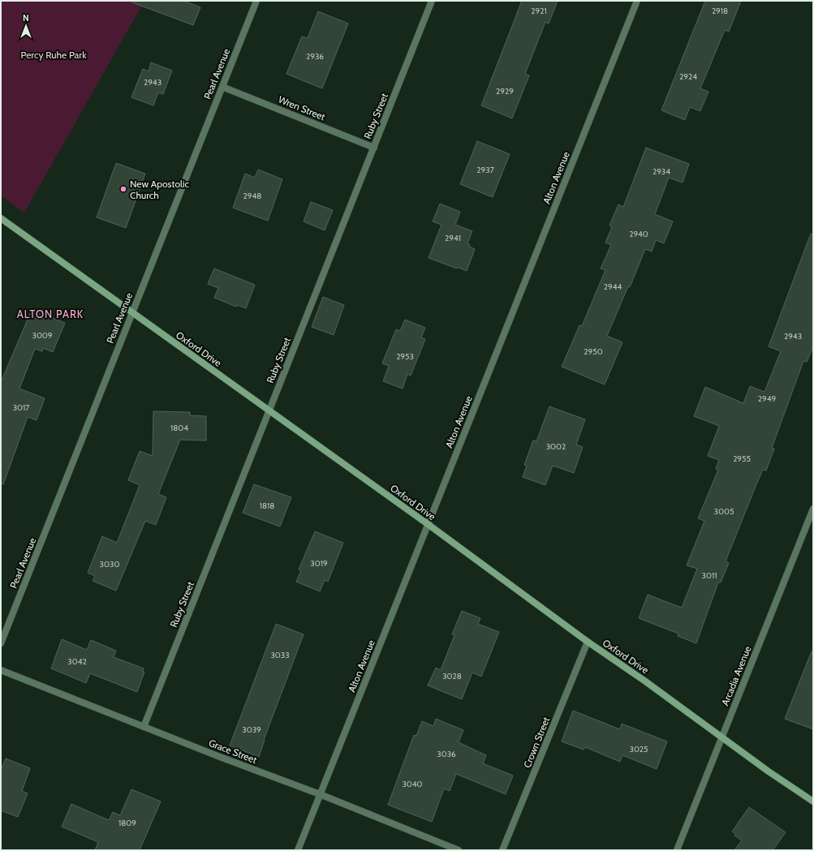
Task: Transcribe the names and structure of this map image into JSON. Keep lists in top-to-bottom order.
{
  "streets": {
    "main road": ["Oxford Drive"],
    "street": [
      "Pearl Avenue",
      "Wren Street",
      "Ruby Street",
      "Alton Avenue",
      "Arcadia Avenue",
      "Crown Street",
      "Grace Street"
    ]
  },
  "crossings": [
    ["Pearl Avenue", "Wren Street"],
    ["Pearl Avenue", "Oxford Drive"],
    ["Wren Street", "Ruby Street"],
    ["Ruby Street", "Oxford Drive"],
    ["Ruby Street", "Grace Street"],
    ["Alton Avenue", "Oxford Drive"],
    ["Alton Avenue", "Grace Street"],
    ["Oxford Drive", "Arcadia Avenue"],
    ["Oxford Drive", "Crown Street"]
  ],
  "districts": ["ALTON PARK"],
  "parks": ["Percy Ruhe Park"],
  "places": ["New Apostolic Church"],
  "house_numbers": [
    "2921",
    "2918",
    "2936",
    "2924",
    "2943",
    "2929",
    "2937",
    "2934",
    "2948",
    "2940",
    "2941",
    "2944",
    "3009",
    "2943",
    "2950",
    "2953",
    "2949",
    "3017",
    "1804",
    "3002",
    "2955",
    "1818",
    "3005",
    "3019",
    "3030",
    "3011",
    "3033",
    "3042",
    "3028",
    "3039",
    "3025",
    "3036",
    "3040",
    "1809"
  ],
  "north": "top"
}
